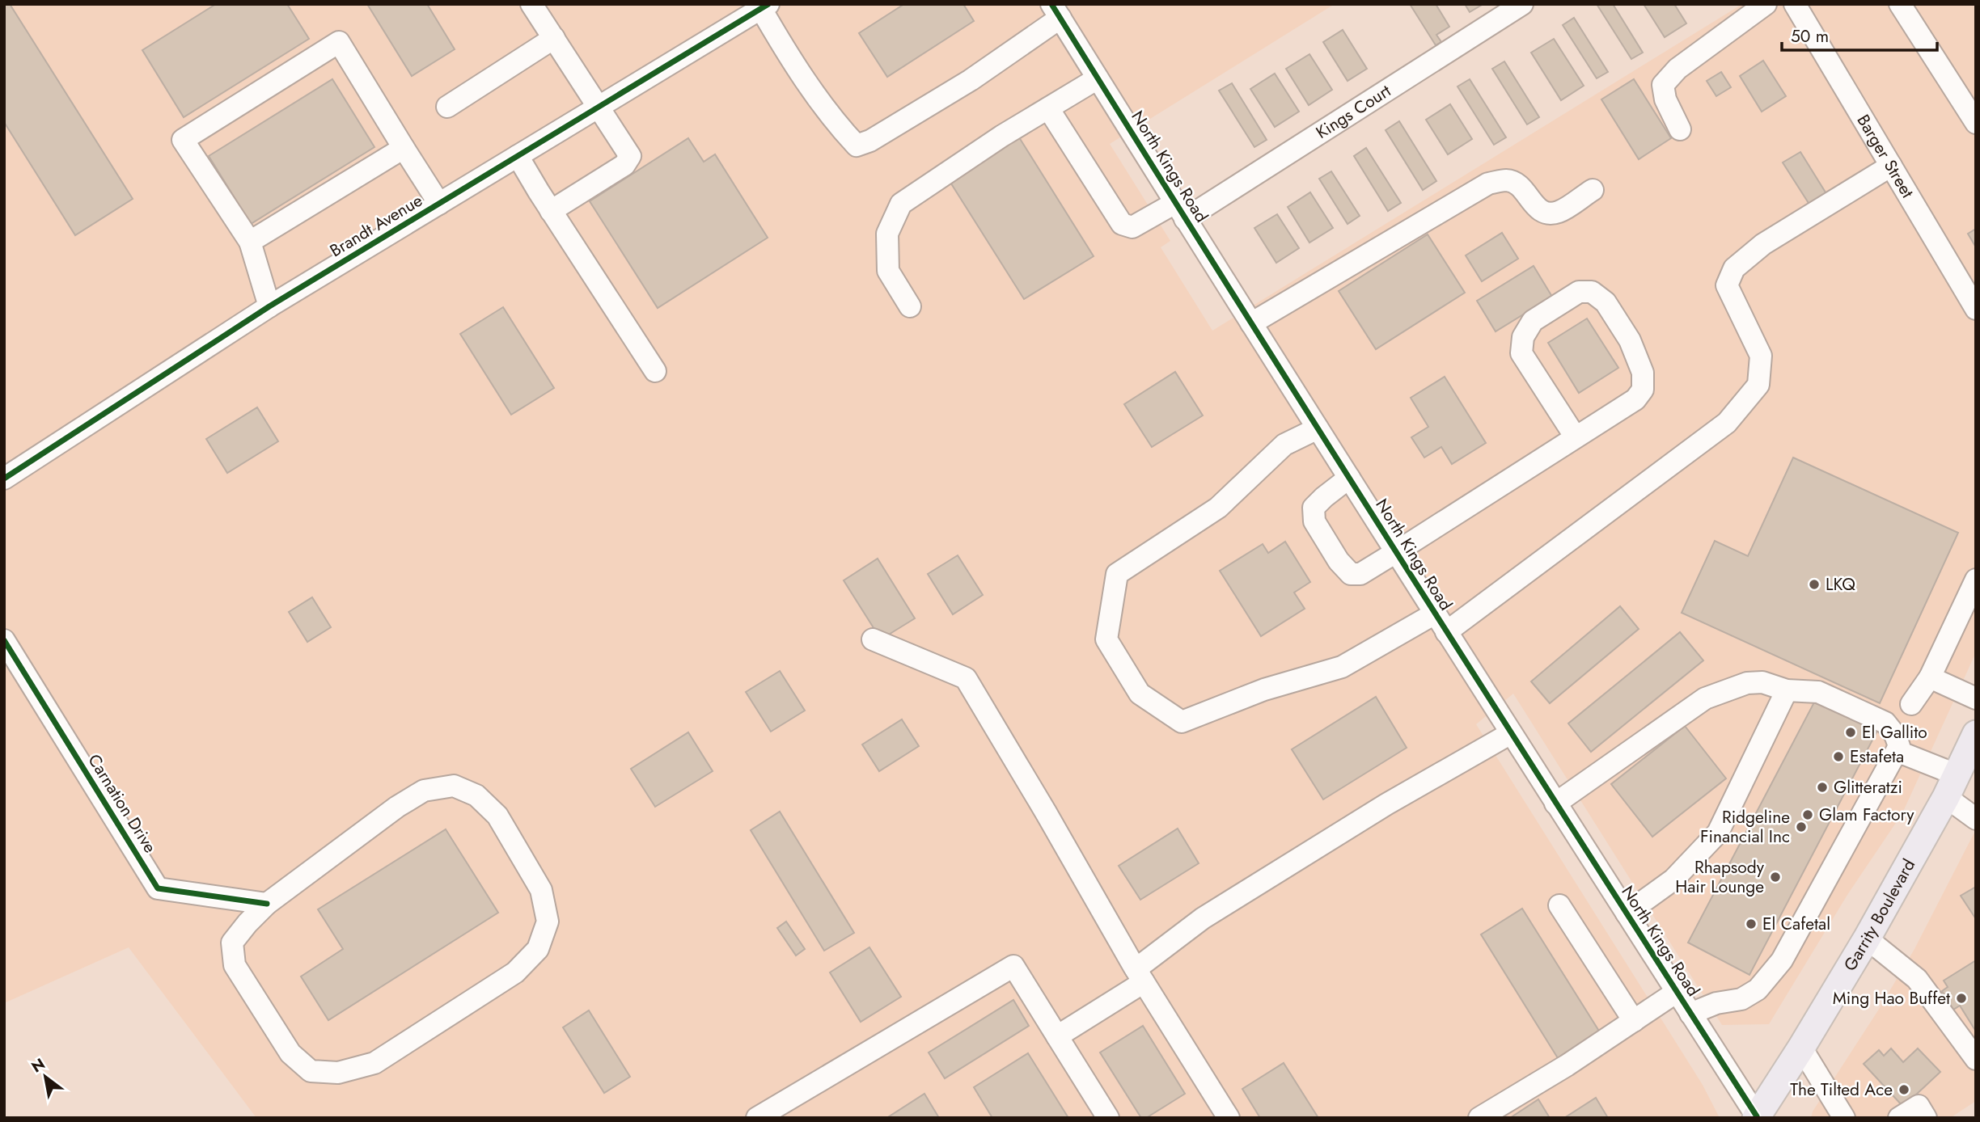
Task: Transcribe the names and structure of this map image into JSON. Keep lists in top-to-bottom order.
{
  "streets": {
    "main road": ["Garrity Boulevard"],
    "street": [
      "Kings Court",
      "Barger Street",
      "North Kings Road",
      "Brandt Avenue",
      "Carnation Drive"
    ]
  },
  "crossings": [
    ["Kings Court", "North Kings Road"],
    ["North Kings Road", "Garrity Boulevard"]
  ],
  "places": [
    "LKQ",
    "El Gallito",
    "Estafeta",
    "Glitteratzi",
    "Glam Factory",
    "Ridgeline Financial Inc",
    "Rhapsody Hair Lounge",
    "El Cafetal",
    "Ming Hao Buffet",
    "The Tilted Ace"
  ],
  "scale_bar": "50 m",
  "north": "top left"
}
